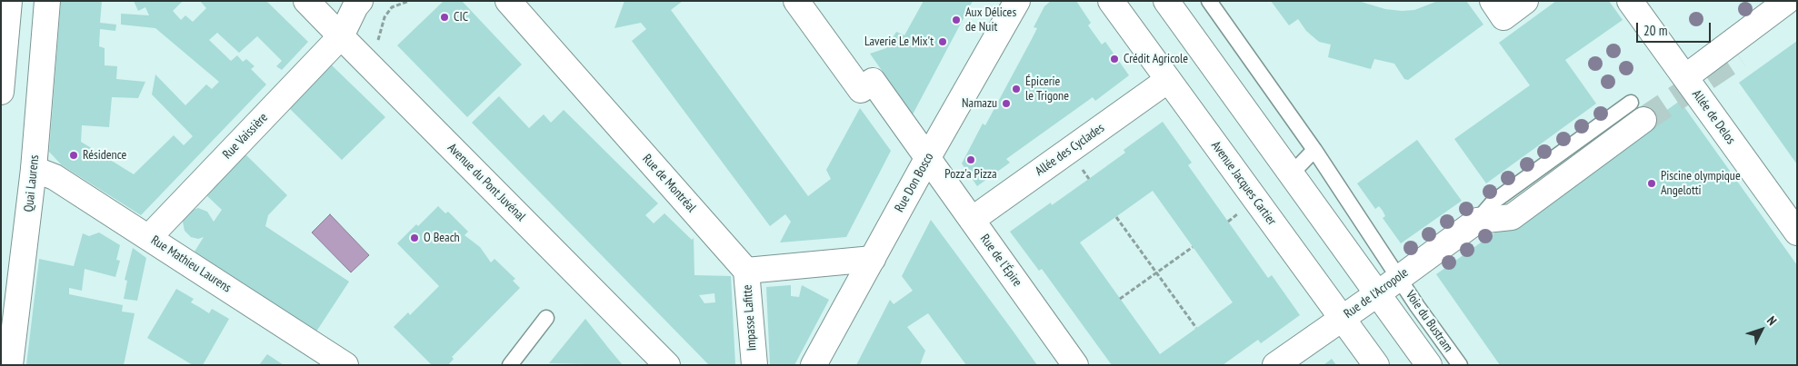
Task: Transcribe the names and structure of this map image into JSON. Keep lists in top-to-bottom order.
{
  "streets": {
    "street": [
      "Allée de Delos",
      "Rue Vaissière",
      "Allée des Cyclades",
      "Avenue du Pont Juvénal",
      "Rue Don Bosco",
      "Quai Laurens",
      "Rue de Montréal",
      "Avenue Jacques Cartier",
      "Rue de l'Épire",
      "Rue Mathieu Laurens",
      "Rue de l'Acropole",
      "Impasse Lafitte"
    ],
    "lane": ["Voie du Bustram"]
  },
  "crossings": [
    ["Rue Vaissière", "Avenue du Pont Juvénal"],
    ["Rue Vaissière", "Rue Mathieu Laurens"],
    ["Allée des Cyclades", "Avenue Jacques Cartier"],
    ["Allée des Cyclades", "Rue de l'Épire"],
    ["Rue Don Bosco", "Rue de l'Épire"],
    ["Quai Laurens", "Rue Mathieu Laurens"],
    ["Rue de Montréal", "Impasse Lafitte"],
    ["Avenue Jacques Cartier", "Rue de l'Acropole"],
    ["Rue de l'Acropole", "Voie du Bustram"]
  ],
  "places": [
    "CIC",
    "Aux Délices de Nuit",
    "Laverie Le Mix't",
    "Crédit Agricole",
    "Épicerie le Trigone",
    "Namazu",
    "Résidence",
    "Pozz'a Pizza",
    "Piscine olympique Angelotti",
    "O Beach"
  ],
  "scale_bar": "20 m",
  "north": "top right"
}
